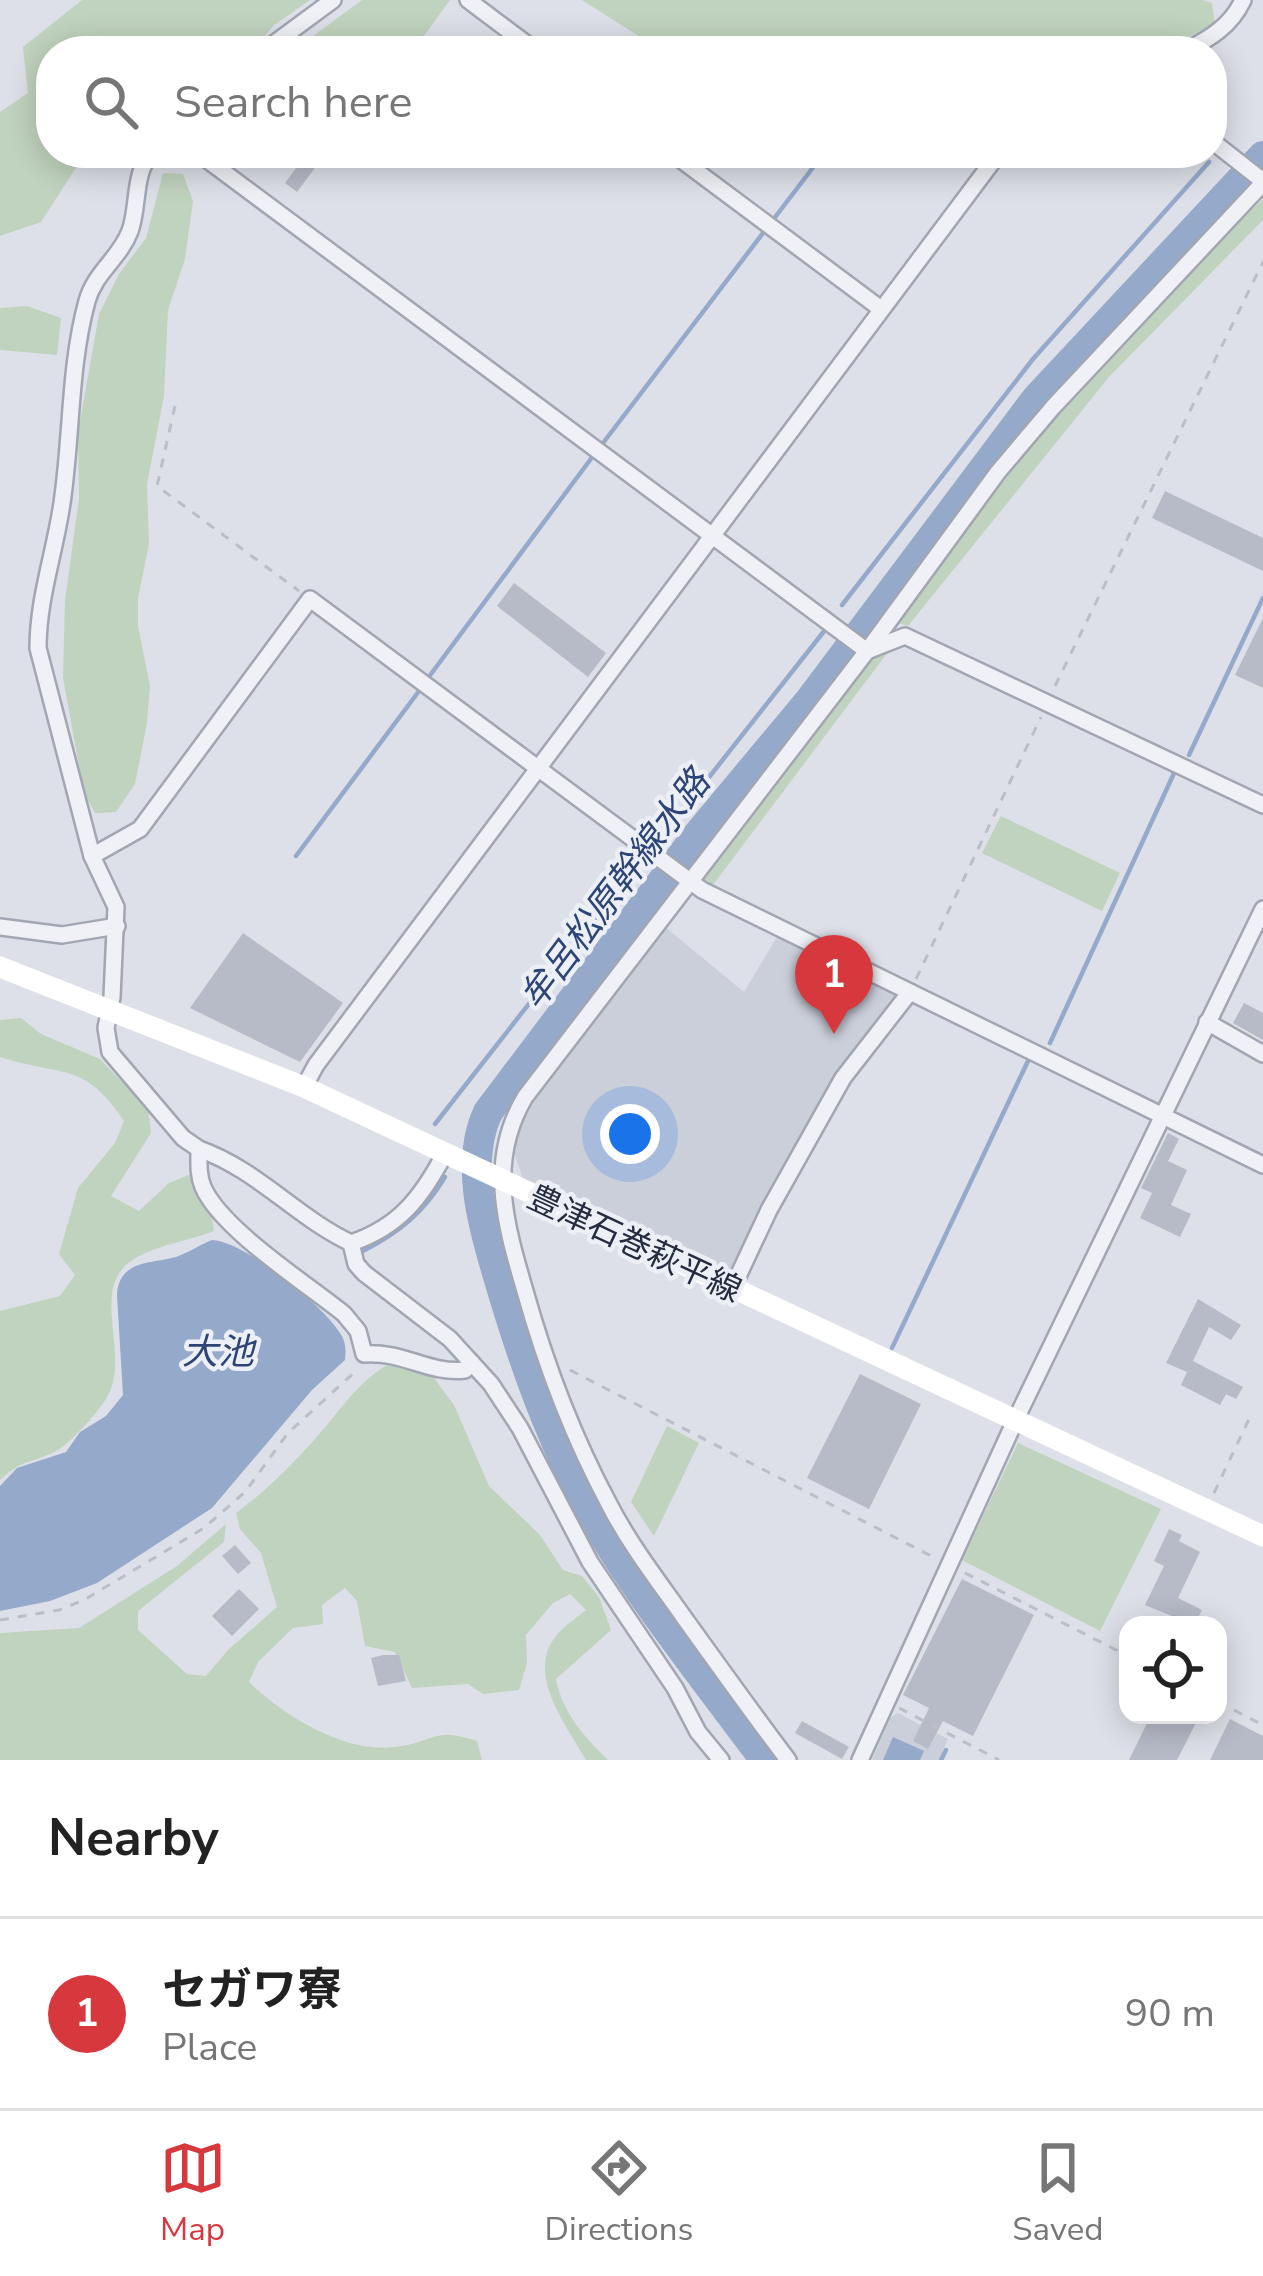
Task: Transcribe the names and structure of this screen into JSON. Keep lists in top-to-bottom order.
{
  "streets": {
    "main road": ["豊津石巻萩平線"]
  },
  "water": ["牟呂松原幹線水路", "大池"],
  "page": {
    "search": "Search here",
    "pins": "1",
    "heading": "Nearby",
    "list": [
      {
        "mark": "1",
        "name": "セガワ寮",
        "note": "Place",
        "value": "90 m"
      }
    ],
    "nav": ["Map", "Directions", "Saved"]
  }
}
